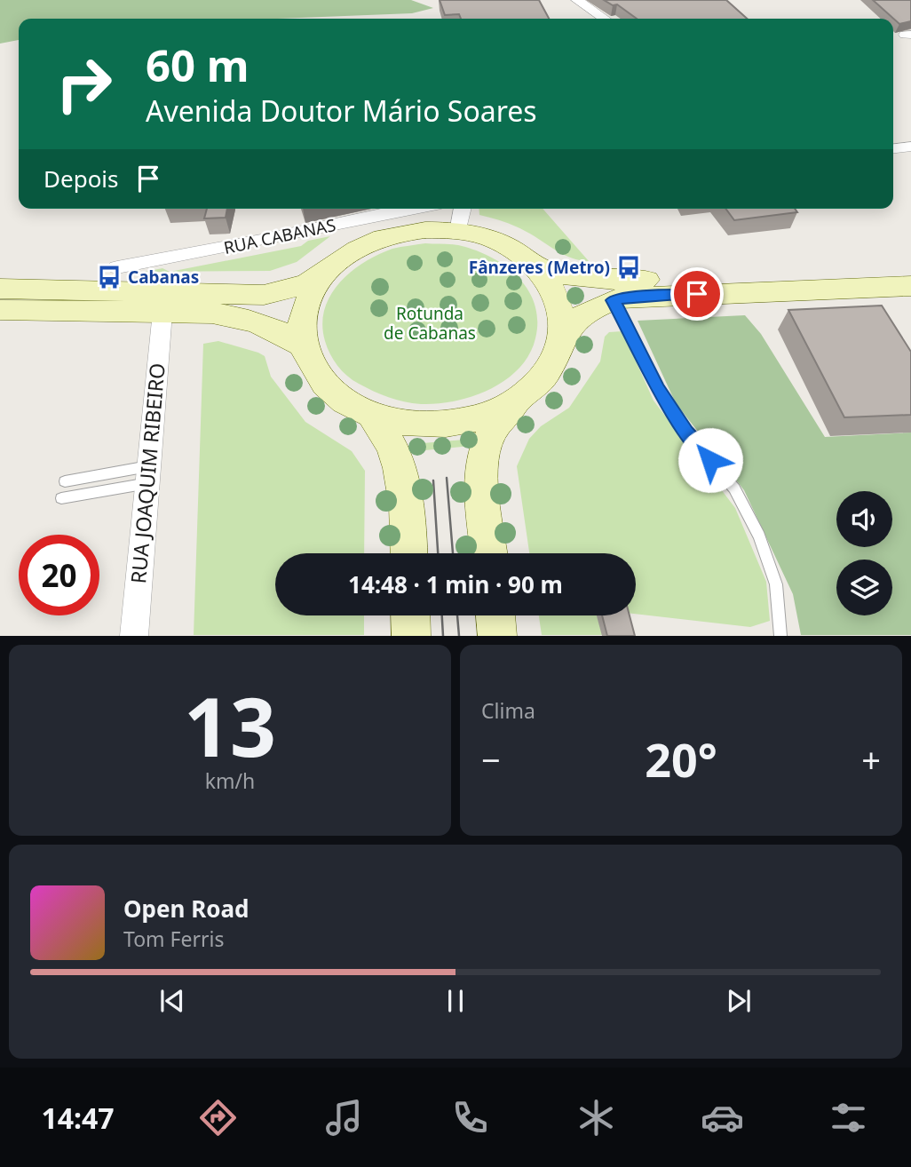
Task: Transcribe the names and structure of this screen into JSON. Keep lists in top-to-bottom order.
{
  "streets": {
    "street": ["RUA CABANAS", "RUA JOAQUIM RIBEIRO"]
  },
  "parks": ["Rotunda de Cabanas"],
  "places": {
    "bus stop": ["Fânzeres (Metro)", "Cabanas"]
  },
  "page": {
    "turn": ["60 m", "Avenida Doutor Mário Soares"],
    "then": "Depois",
    "limit": "20",
    "trip": "14:48 · 1 min · 90 m",
    "tile": [
      ["13", "km/h"],
      "Clima"
    ],
    "heat": ["−", "20°", "+"],
    "song": ["Open Road", "Tom Ferris"],
    "tabs": "14:47"
  }
}
